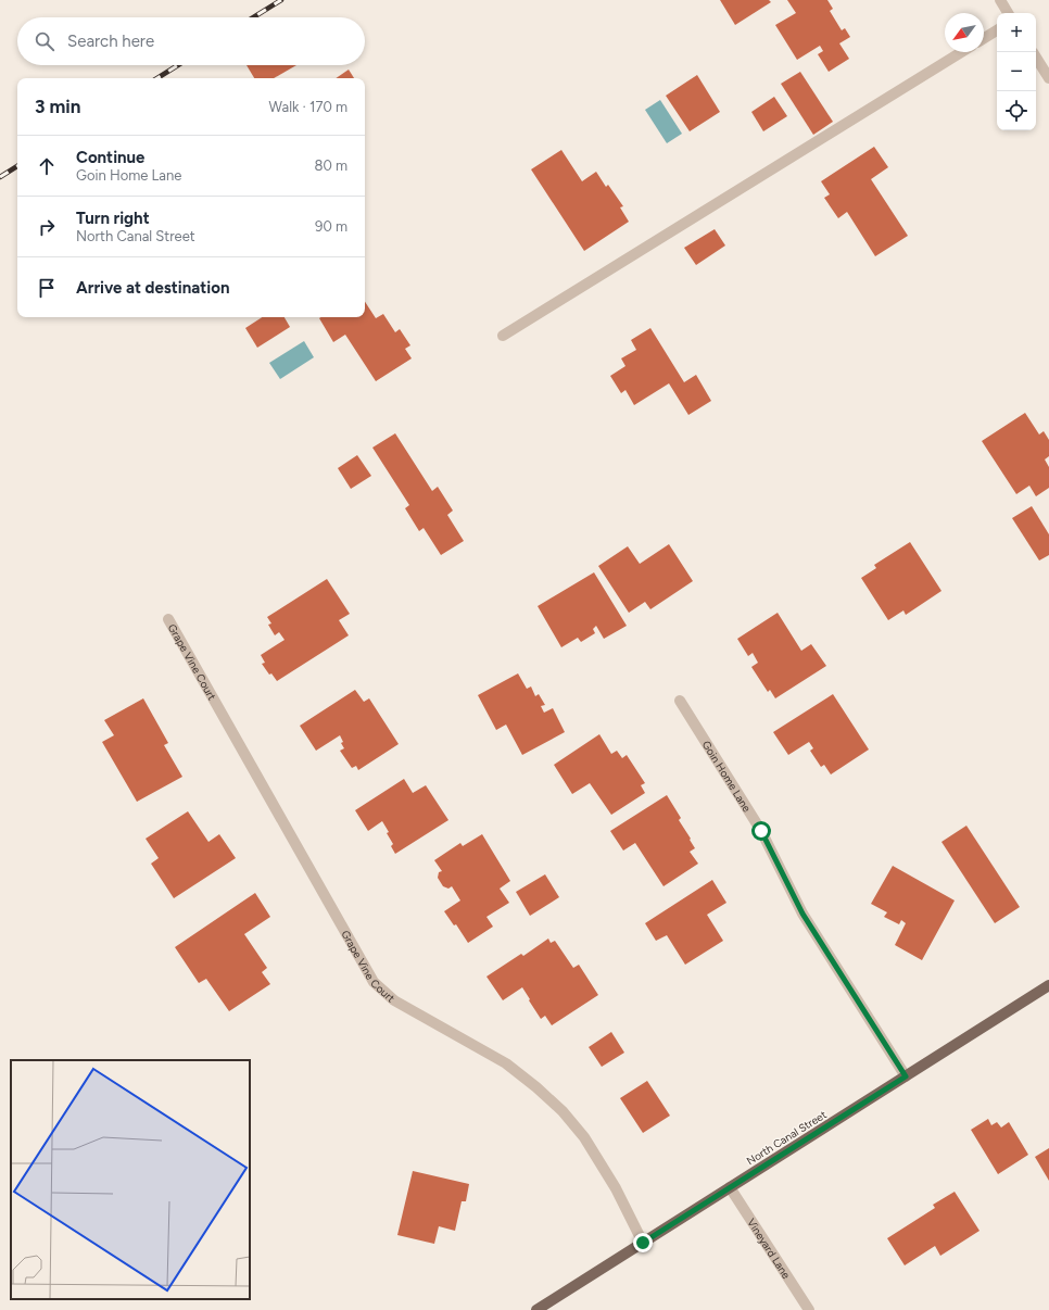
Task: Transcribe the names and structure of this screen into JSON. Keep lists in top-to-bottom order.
{
  "streets": {
    "main road": ["North Canal Street"],
    "street": ["Grape Vine Court", "Goin Home Lane", "Vineyard Lane"]
  },
  "crossings": [
    ["Grape Vine Court", "North Canal Street"],
    ["Goin Home Lane", "North Canal Street"],
    ["North Canal Street", "Vineyard Lane"]
  ],
  "north": "bottom left",
  "page": {
    "map_buttons": ["+", "−"],
    "search": "Search here",
    "heading": ["3 min", "Walk · 170 m"],
    "list": [
      ["Continue", "Goin Home Lane", "80 m"],
      ["Turn right", "North Canal Street", "90 m"],
      "Arrive at destination"
    ]
  }
}
